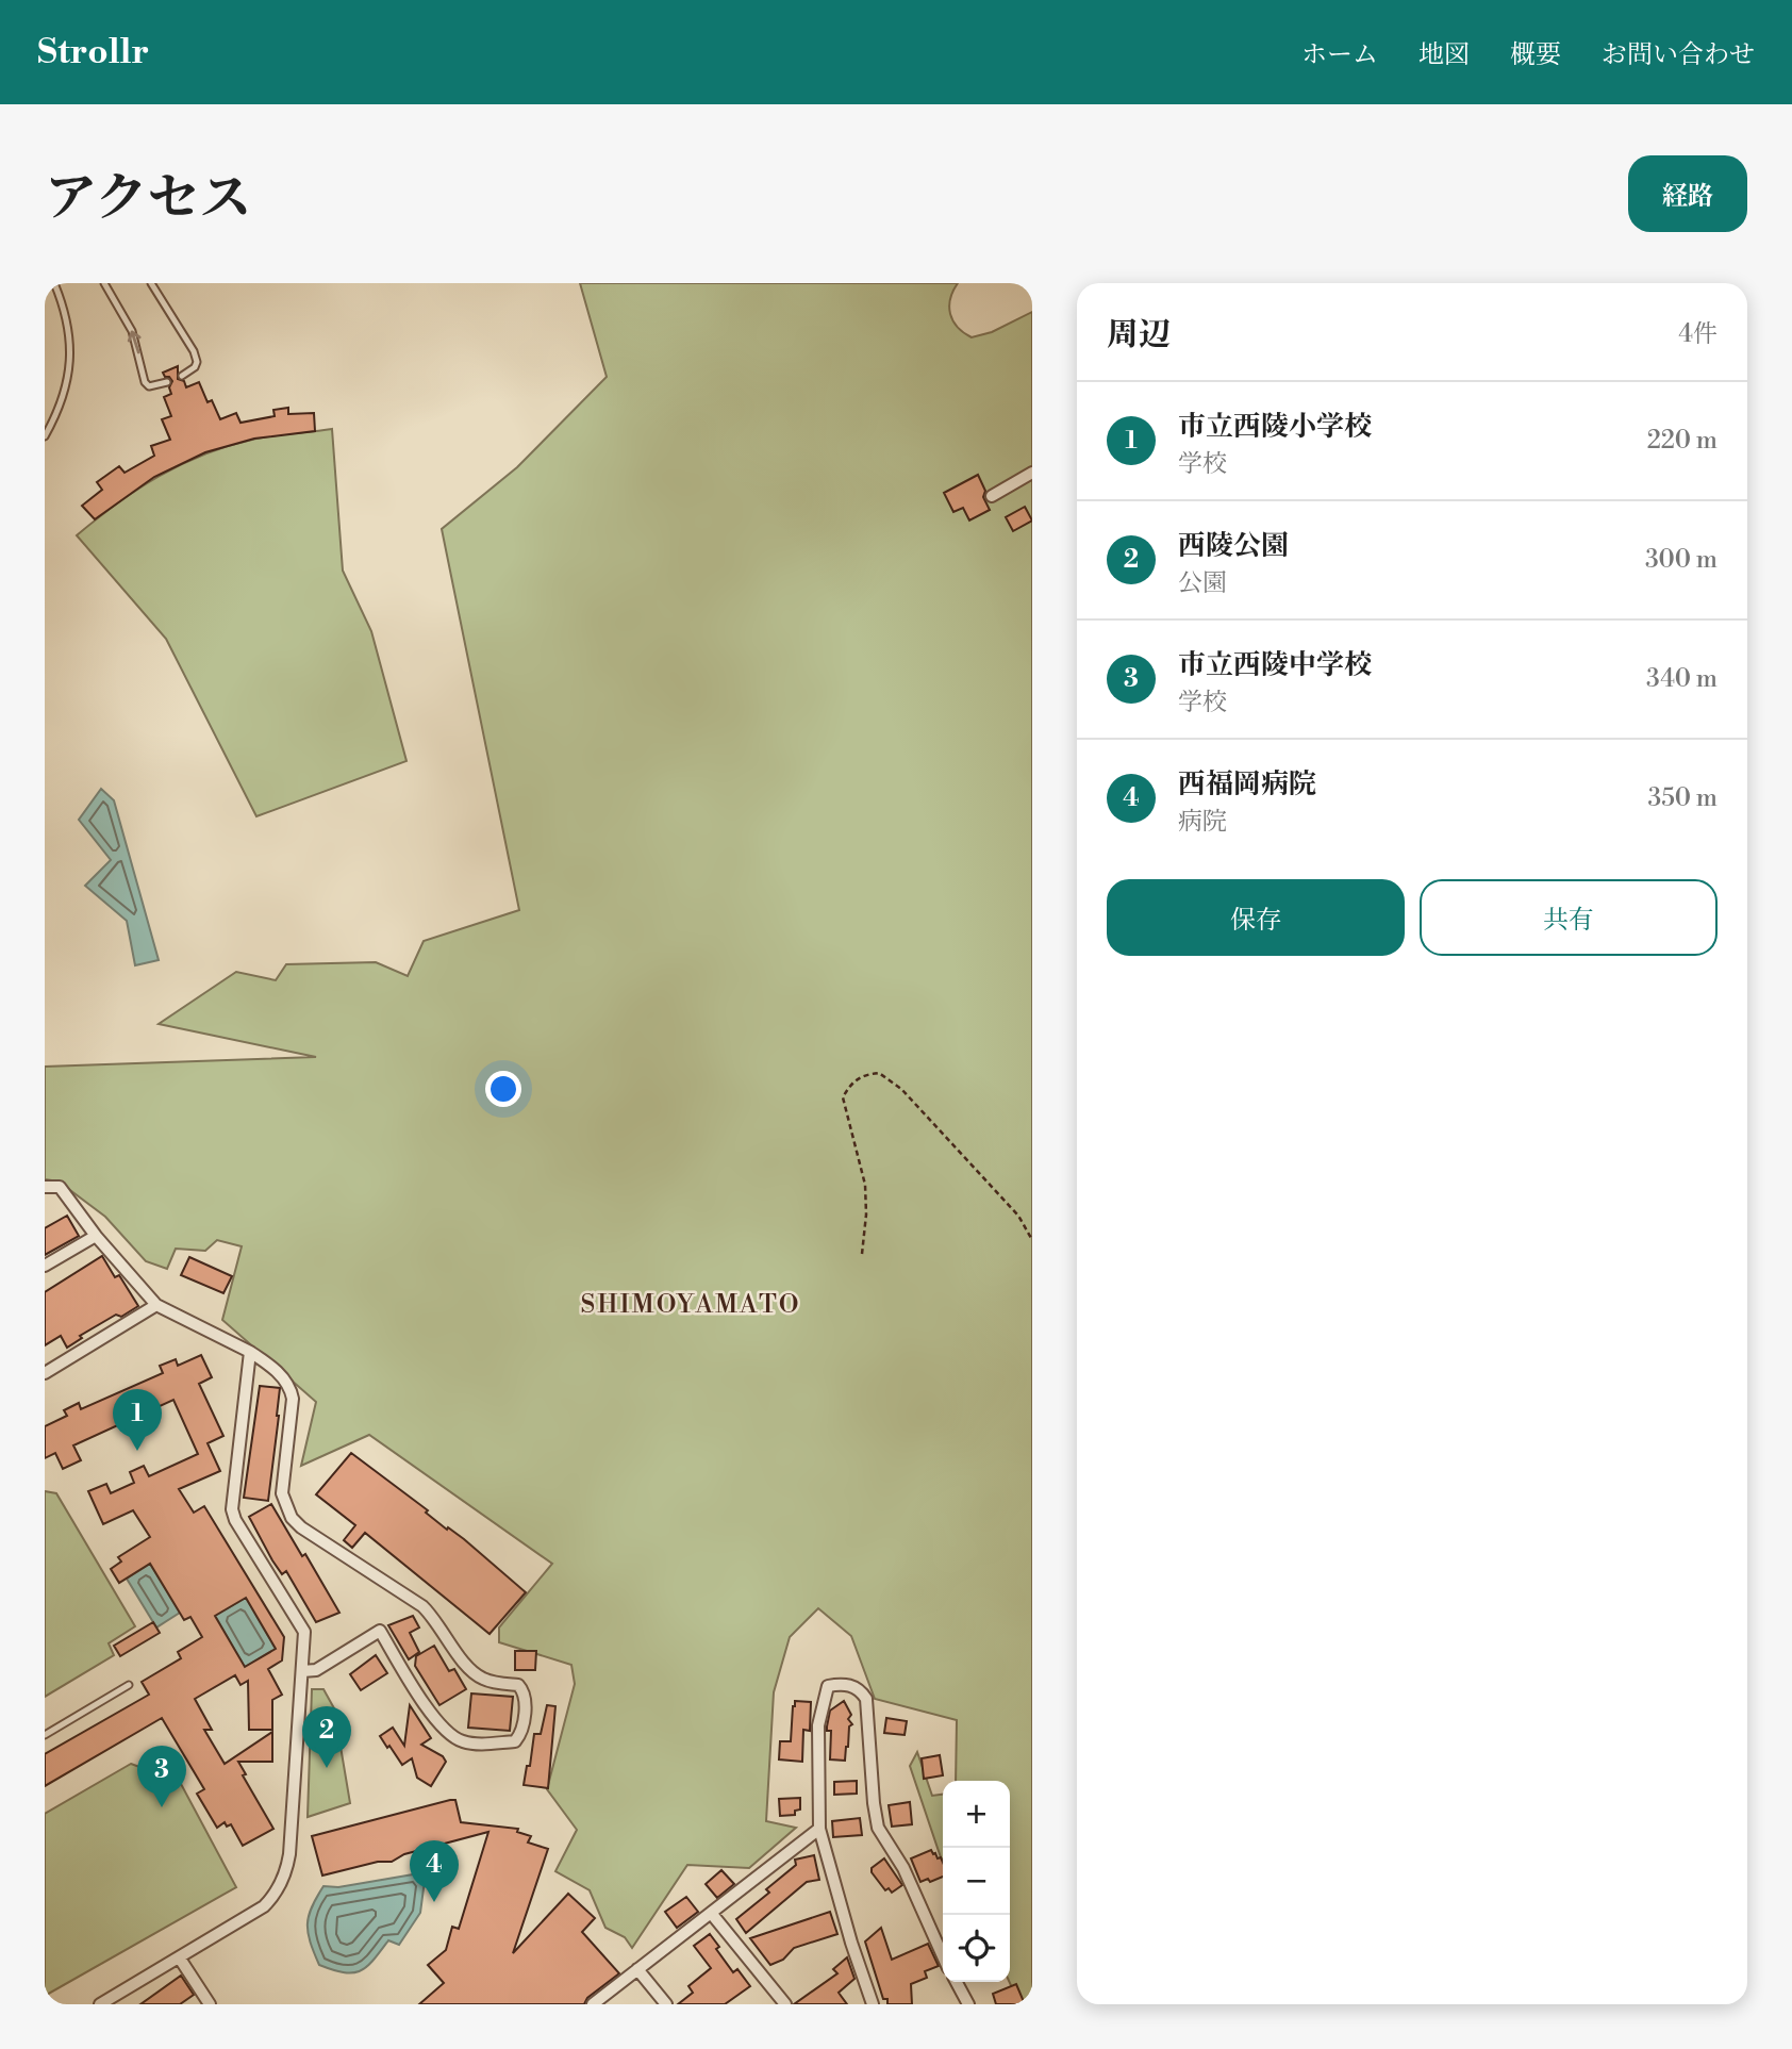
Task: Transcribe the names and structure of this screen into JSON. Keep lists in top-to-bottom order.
{
  "districts": ["SHIMOYAMATO"],
  "page": {
    "header": "Strollr",
    "nav": [
      "ホーム",
      "地図",
      "概要",
      "お問い合わせ"
    ],
    "title": "アクセス",
    "buttons": [
      "経路",
      ["保存", "共有"]
    ],
    "heading": ["周辺", "4件"],
    "list": [
      {
        "mark": "1",
        "name": "市立西陵小学校",
        "note": "学校",
        "value": "220 m"
      },
      {
        "mark": "2",
        "name": "西陵公園",
        "note": "公園",
        "value": "300 m"
      },
      {
        "mark": "3",
        "name": "市立西陵中学校",
        "note": "学校",
        "value": "340 m"
      },
      {
        "mark": "4",
        "name": "西福岡病院",
        "note": "病院",
        "value": "350 m"
      }
    ],
    "pins": [
      "1",
      "2",
      "3",
      "4"
    ],
    "map_buttons": ["+", "−"]
  }
}
